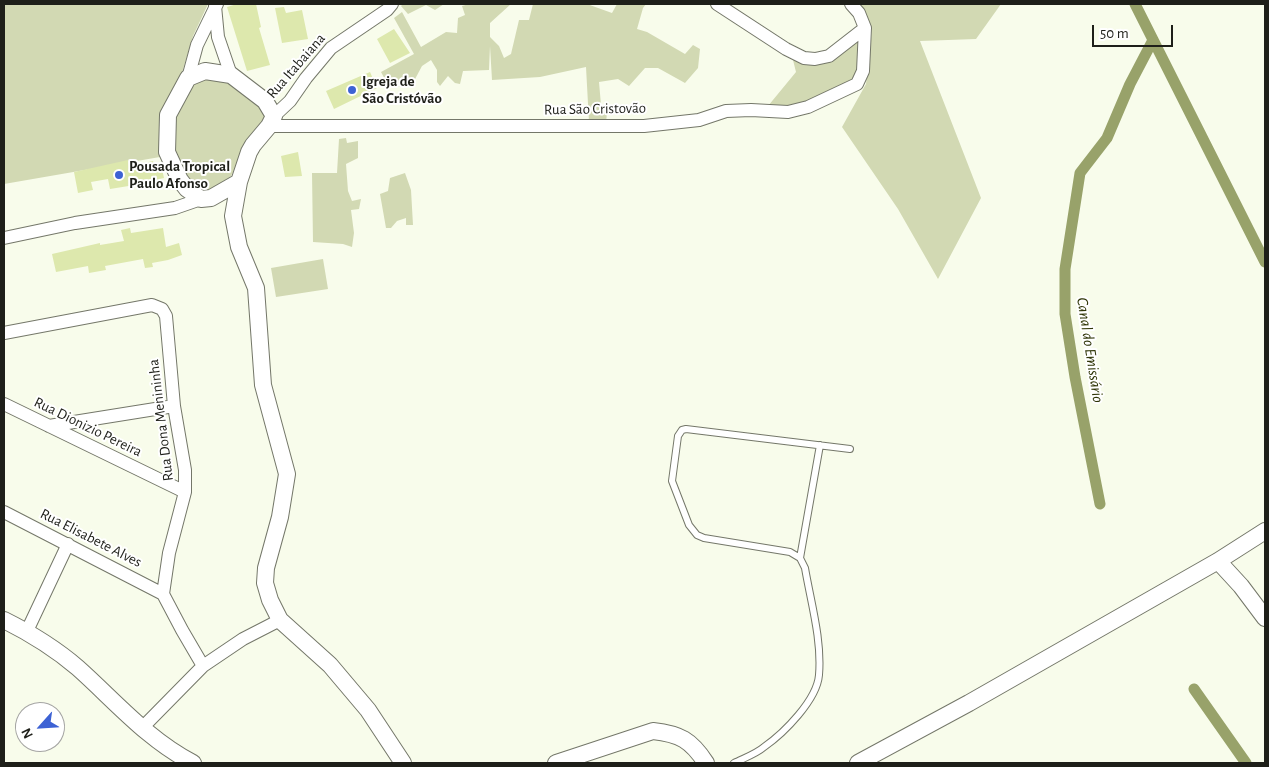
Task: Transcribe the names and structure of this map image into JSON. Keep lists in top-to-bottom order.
{
  "streets": {
    "street": [
      "Rua Itabaiana",
      "Rua São Cristovão",
      "Rua Dona Menininha",
      "Rua Dionizio Pereira",
      "Rua Elisabete Alves"
    ]
  },
  "crossings": [
    ["Rua Itabaiana", "Rua São Cristovão"],
    ["Rua Dona Menininha", "Rua Dionizio Pereira"],
    ["Rua Dona Menininha", "Rua Elisabete Alves"]
  ],
  "water": ["Canal do Emissário"],
  "places": ["Igreja de São Cristóvão", "Pousada Tropical Paulo Afonso"],
  "scale_bar": "50 m",
  "north": "bottom left"
}
